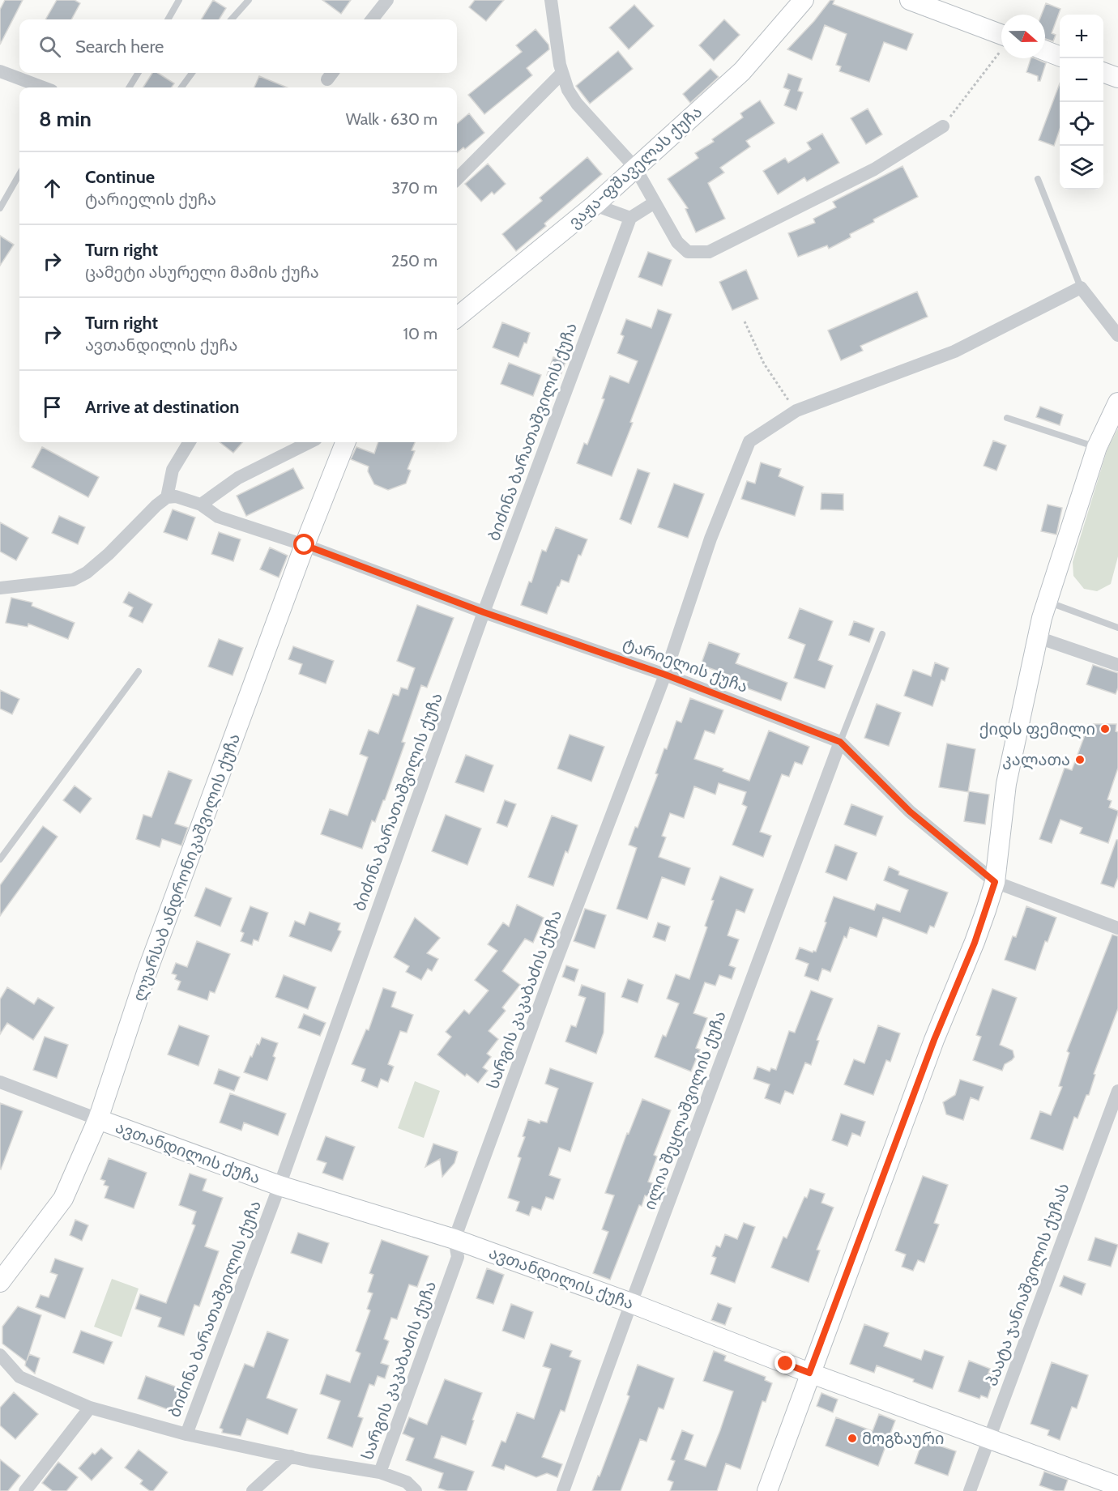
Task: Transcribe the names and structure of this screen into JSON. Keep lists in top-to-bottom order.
{
  "streets": {
    "street": [
      "ვაჟა-ფშაველას ქუჩა",
      "ბიძინა ბარათაშვილის ქუჩა",
      "ტარიელის ქუჩა",
      "ლუარსაბ ანდრონიკაშვილის ქუჩა",
      "სარგის კაკაბაძის ქუჩა",
      "ილია შეყლაშვილის ქუჩა",
      "ავთანდილის ქუჩა",
      "პაატა ჯანიაშვილის ქუჩას"
    ]
  },
  "crossings": [
    ["ბიძინა ბარათაშვილის ქუჩა", "ტარიელის ქუჩა"],
    ["ბიძინა ბარათაშვილის ქუჩა", "ავთანდილის ქუჩა"],
    ["ტარიელის ქუჩა", "ლუარსაბ ანდრონიკაშვილის ქუჩა"],
    ["ტარიელის ქუჩა", "სარგის კაკაბაძის ქუჩა"],
    ["ტარიელის ქუჩა", "ილია შეყლაშვილის ქუჩა"],
    ["ლუარსაბ ანდრონიკაშვილის ქუჩა", "ავთანდილის ქუჩა"],
    ["სარგის კაკაბაძის ქუჩა", "ავთანდილის ქუჩა"],
    ["ილია შეყლაშვილის ქუჩა", "ავთანდილის ქუჩა"],
    ["ავთანდილის ქუჩა", "პაატა ჯანიაშვილის ქუჩას"]
  ],
  "places": ["ქიდს ფემილი", "კალათა", "მოგზაური"],
  "north": "right",
  "page": {
    "map_buttons": ["+", "−"],
    "search": "Search here",
    "heading": ["8 min", "Walk · 630 m"],
    "list": [
      ["Continue", "ტარიელის ქუჩა", "370 m"],
      ["Turn right", "ცამეტი ასურელი მამის ქუჩა", "250 m"],
      ["Turn right", "ავთანდილის ქუჩა", "10 m"],
      "Arrive at destination"
    ]
  }
}
